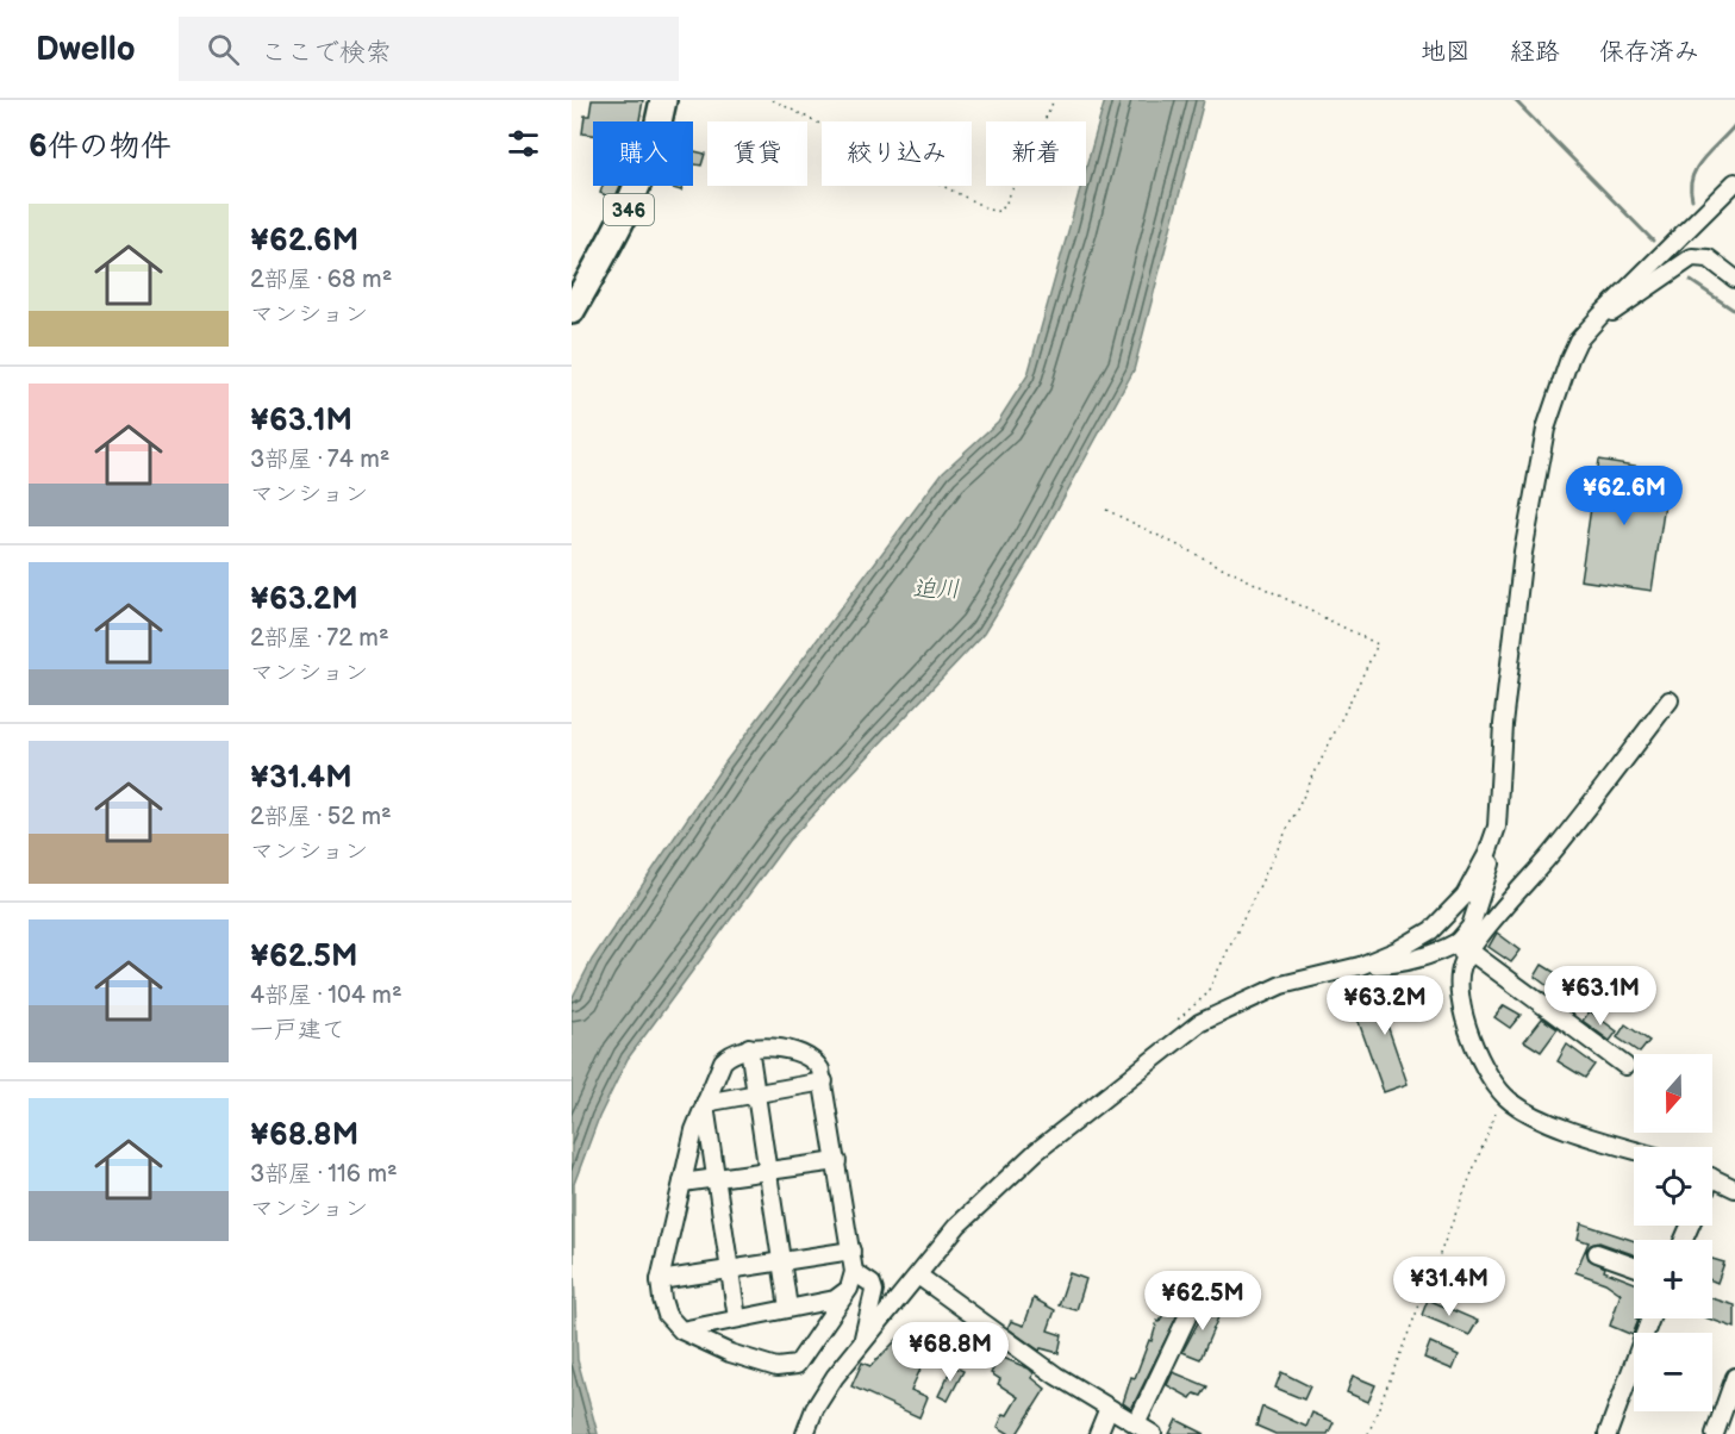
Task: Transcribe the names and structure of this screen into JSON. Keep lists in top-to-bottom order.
{
  "streets": {
    "highway": ["346"]
  },
  "water": ["迫川"],
  "north": "bottom",
  "page": {
    "header": "Dwello",
    "search": "ここで検索",
    "nav": ["地図", "経路", "保存済み"],
    "heading": "6件の物件",
    "chip": [
      "購入",
      "賃貸",
      "絞り込み",
      "新着"
    ],
    "list": [
      {
        "name": "¥62.6M",
        "note": "2部屋 · 68 m² · マンション"
      },
      {
        "name": "¥63.1M",
        "note": "3部屋 · 74 m² · マンション"
      },
      {
        "name": "¥63.2M",
        "note": "2部屋 · 72 m² · マンション"
      },
      {
        "name": "¥31.4M",
        "note": "2部屋 · 52 m² · マンション"
      },
      {
        "name": "¥62.5M",
        "note": "4部屋 · 104 m² · 一戸建て"
      },
      {
        "name": "¥68.8M",
        "note": "3部屋 · 116 m² · マンション"
      }
    ],
    "price": [
      "¥62.6M",
      "¥63.1M",
      "¥63.2M",
      "¥31.4M",
      "¥62.5M",
      "¥68.8M"
    ],
    "map_buttons": ["+", "−"]
  }
}
